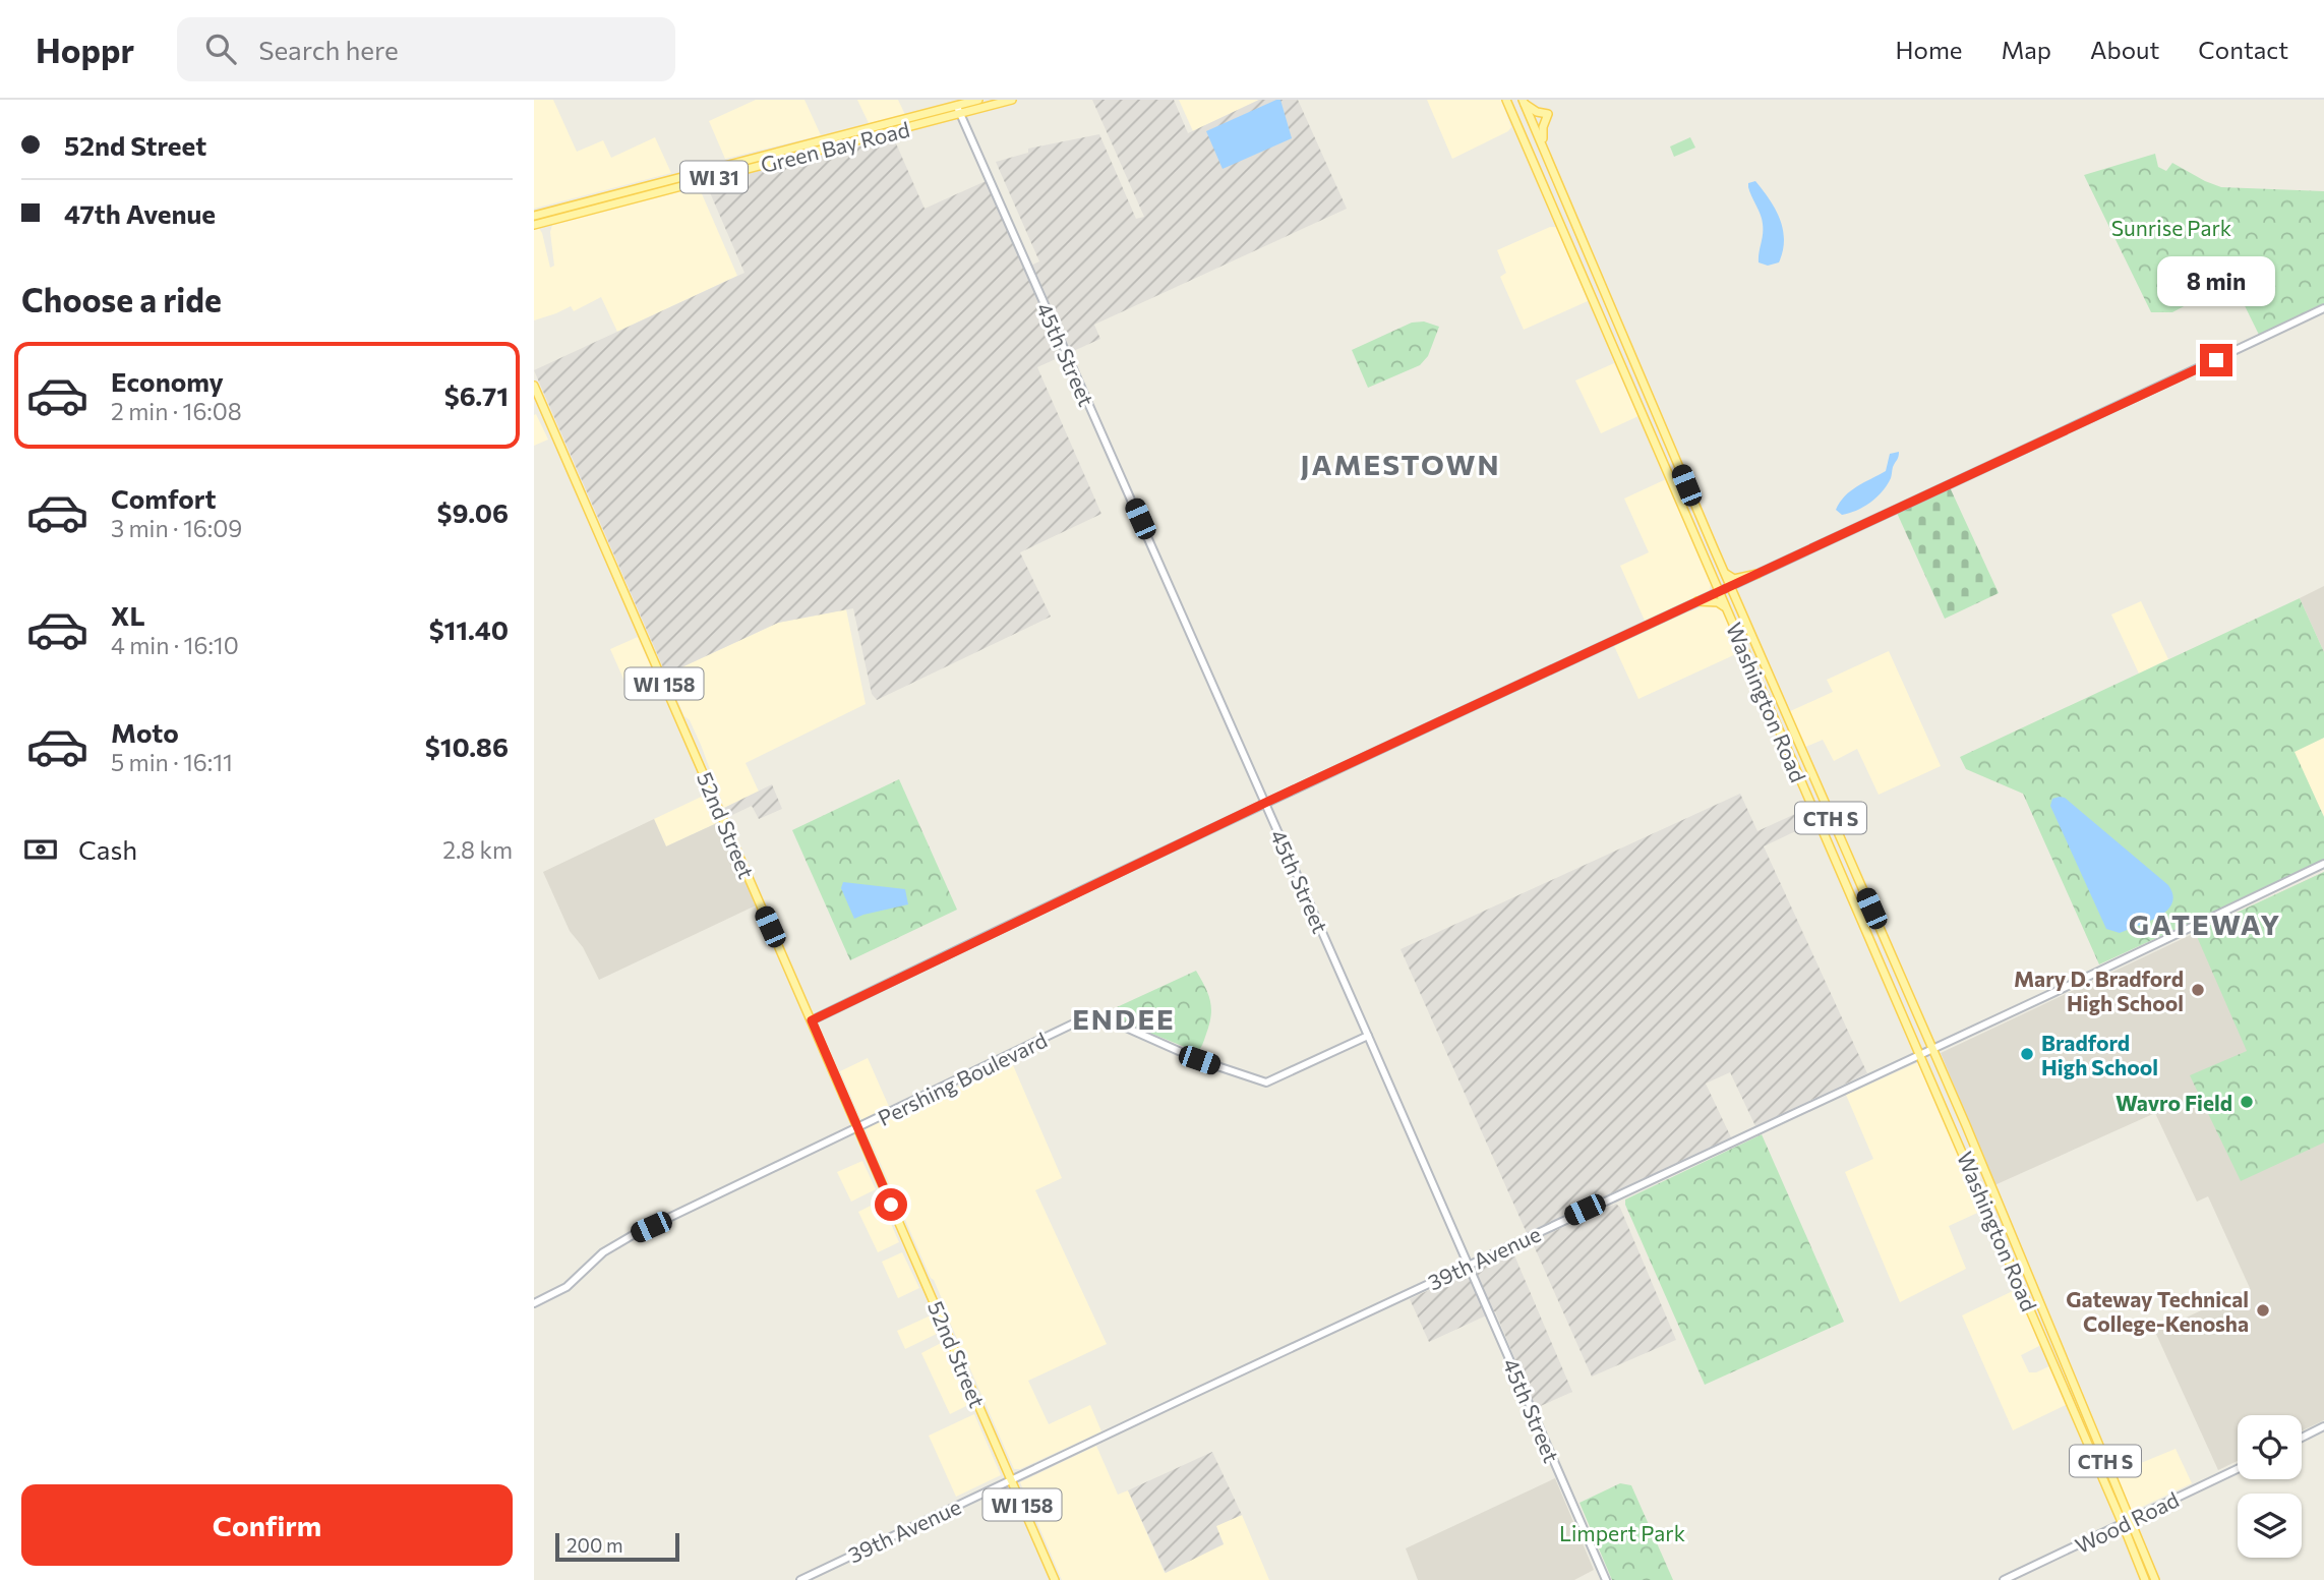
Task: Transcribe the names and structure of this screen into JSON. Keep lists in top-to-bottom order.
{
  "streets": {
    "main road": [
      "Green Bay Road",
      "WI 31",
      "WI 158",
      "Washington Road",
      "CTH S",
      "52nd Street"
    ],
    "street": [
      "45th Street",
      "Pershing Boulevard",
      "39th Avenue",
      "Wood Road"
    ]
  },
  "crossings": [
    ["Green Bay Road", "45th Street"],
    ["45th Street", "Pershing Boulevard"],
    ["45th Street", "39th Avenue"],
    ["Washington Road", "39th Avenue"],
    ["Washington Road", "Wood Road"],
    ["52nd Street", "Pershing Boulevard"],
    ["52nd Street", "39th Avenue"]
  ],
  "districts": ["JAMESTOWN", "GATEWAY", "ENDEE"],
  "parks": ["Sunrise Park", "Limpert Park"],
  "places": [
    "Mary D. Bradford High School",
    "Bradford High School",
    "Wavro Field",
    "Gateway Technical College-Kenosha"
  ],
  "scale_bar": "200 m",
  "page": {
    "header": "Hoppr",
    "search": "Search here",
    "nav": [
      "Home",
      "Map",
      "About",
      "Contact"
    ],
    "banner": ["52nd Street", "47th Avenue"],
    "heading": "Choose a ride",
    "bubble": "8 min",
    "list": [
      {
        "name": "Economy",
        "note": "2 min · 16:08",
        "value": "$6.71"
      },
      {
        "name": "Comfort",
        "note": "3 min · 16:09",
        "value": "$9.06"
      },
      {
        "name": "XL",
        "note": "4 min · 16:10",
        "value": "$11.40"
      },
      {
        "name": "Moto",
        "note": "5 min · 16:11",
        "value": "$10.86"
      }
    ],
    "pay": ["Cash", "2.8 km"],
    "buttons": "Confirm",
    "scale": "200 m"
  }
}
